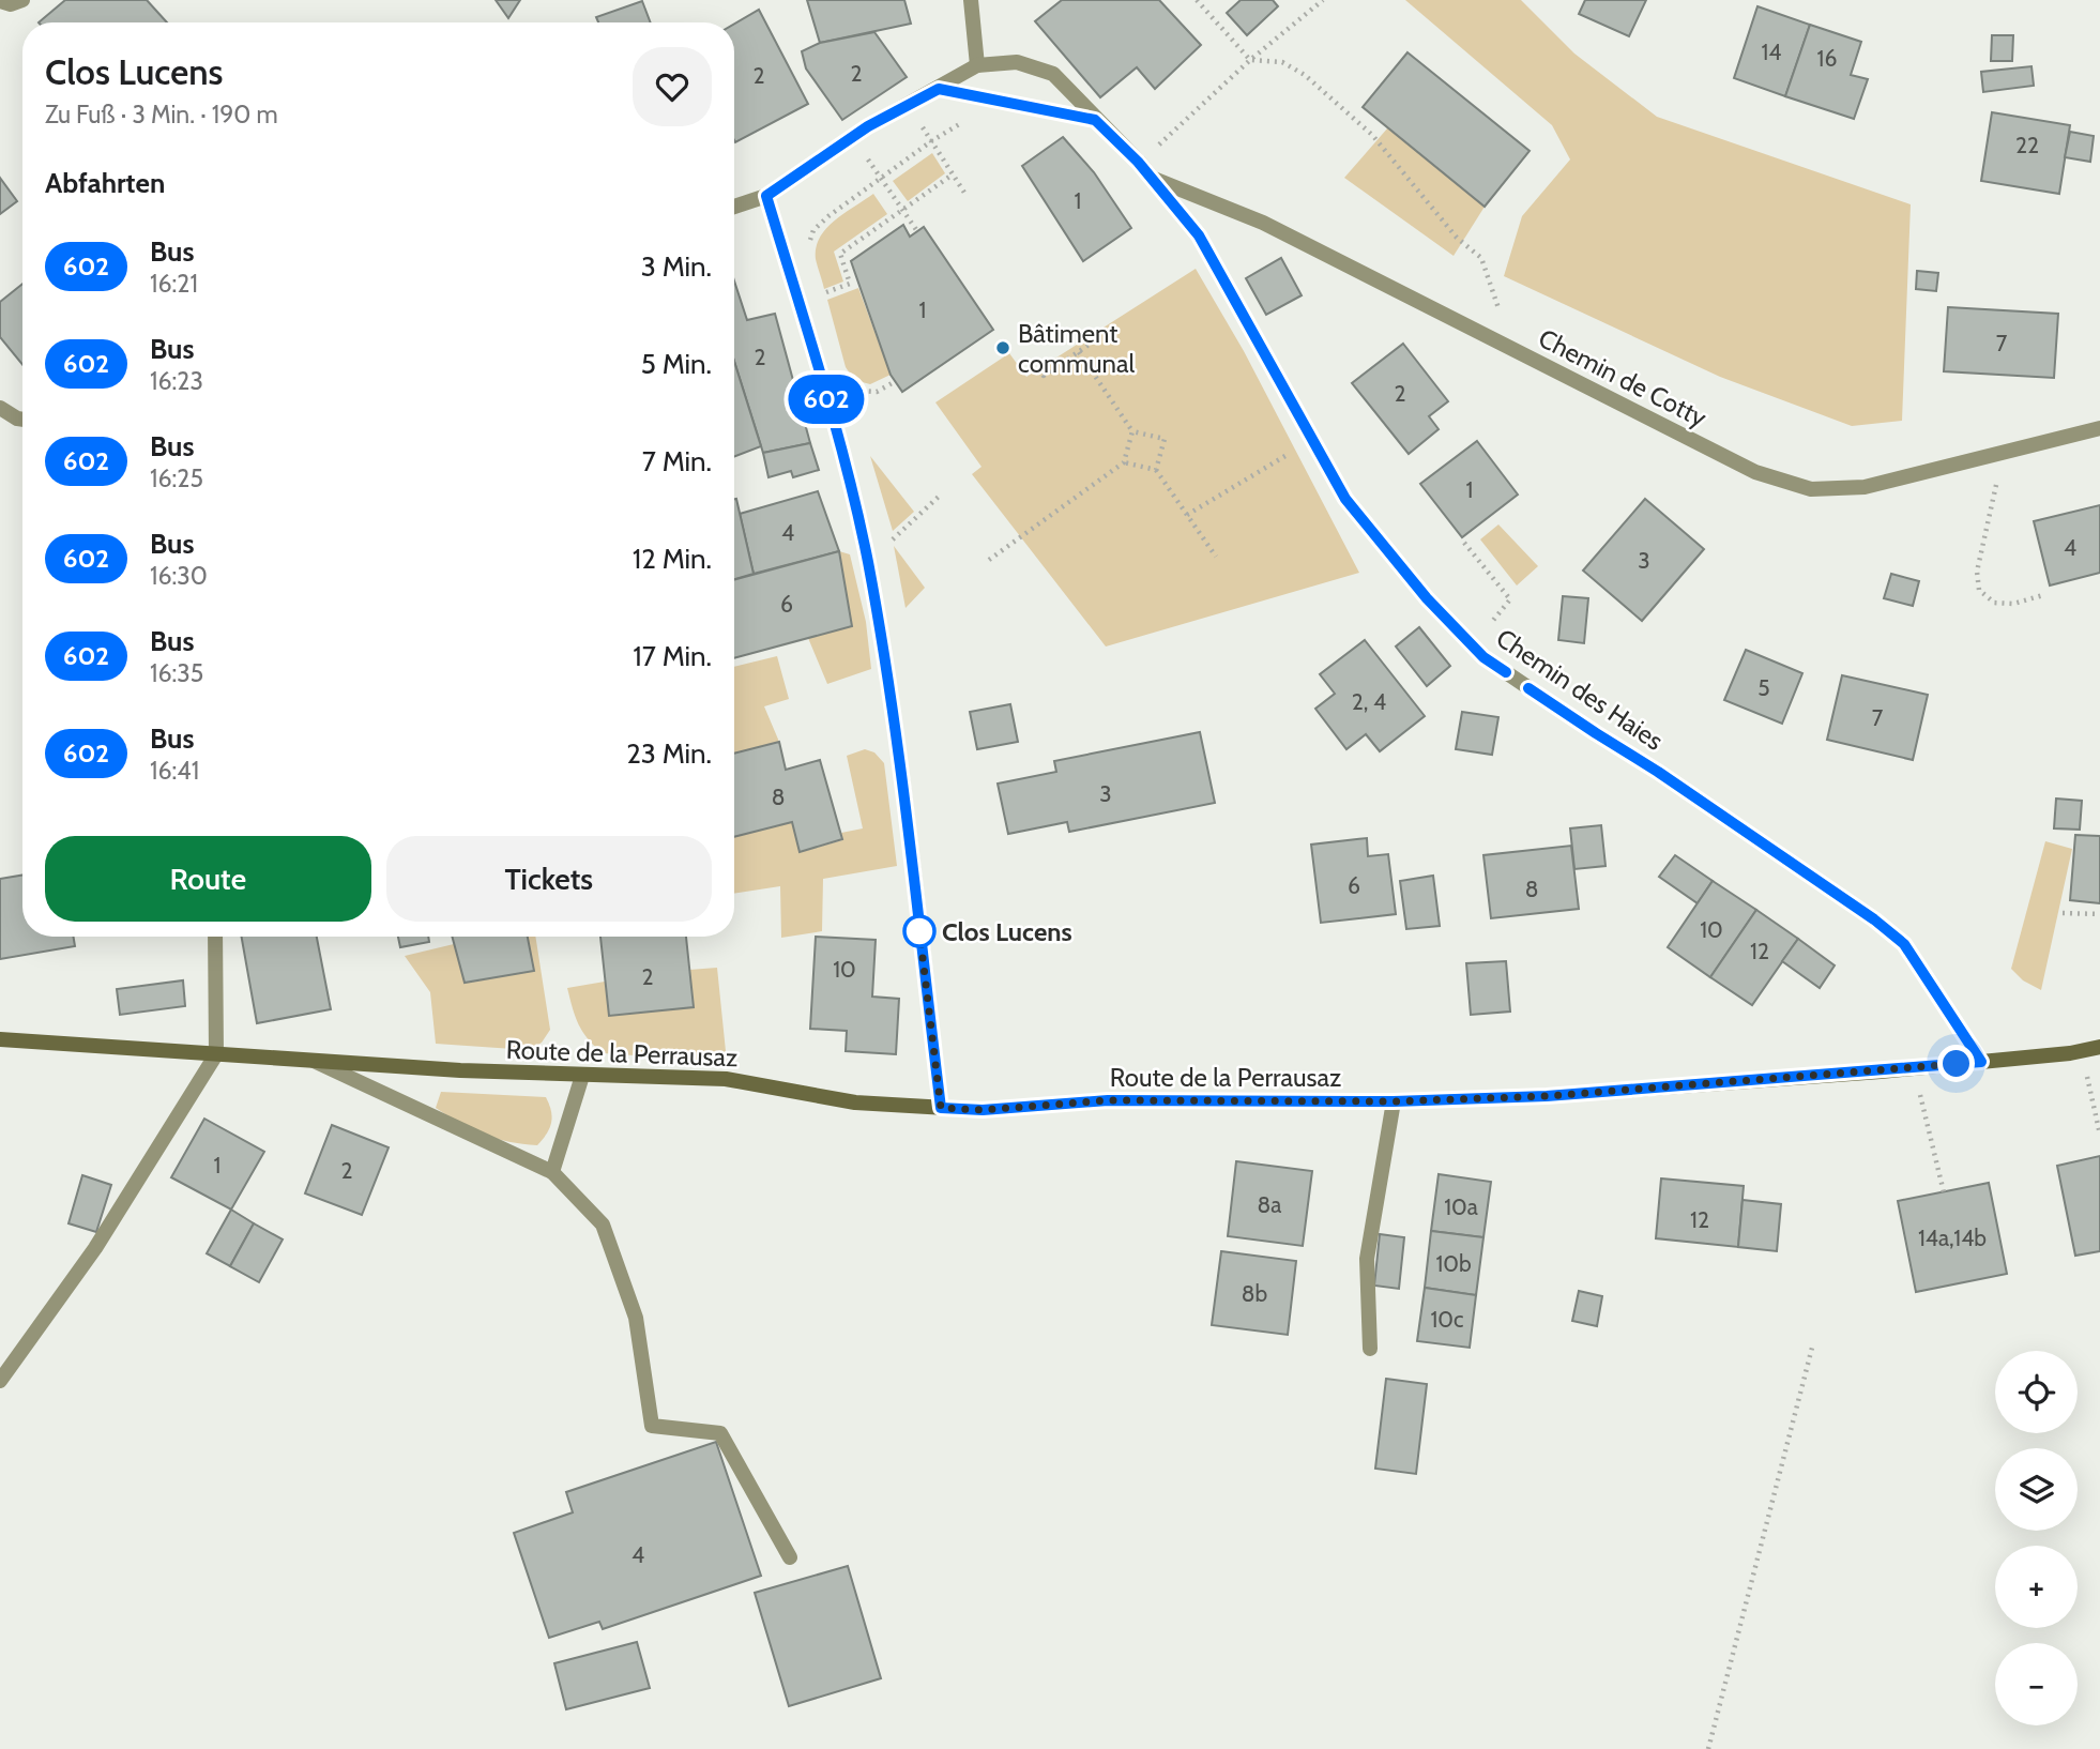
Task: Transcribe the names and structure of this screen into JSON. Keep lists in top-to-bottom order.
{
  "streets": {
    "street": ["Chemin de Cotty", "Chemin des Haies", "Route de la Perrausaz"]
  },
  "crossings": [
    ["Chemin de Cotty", "Chemin des Haies"],
    ["Chemin des Haies", "Route de la Perrausaz"]
  ],
  "places": ["Bâtiment communal", "Clos Lucens"],
  "lines": ["bus line 602"],
  "house_numbers": [
    "14",
    "16",
    "2",
    "2",
    "22",
    "1",
    "1",
    "7",
    "2",
    "2",
    "1",
    "4",
    "4",
    "3",
    "6",
    "5",
    "2, 4",
    "7",
    "3",
    "8",
    "6",
    "8",
    "10",
    "12",
    "10",
    "2",
    "1",
    "2",
    "8a",
    "10a",
    "12",
    "14a,14b",
    "10b",
    "8b",
    "10c",
    "4"
  ],
  "page": {
    "on_map": "602",
    "heading": [
      ["Clos Lucens", "Zu Fuß · 3 Min. · 190 m"],
      "Abfahrten"
    ],
    "list": [
      {
        "mark": "602",
        "name": "Bus",
        "note": "16:21",
        "value": "3 Min."
      },
      {
        "mark": "602",
        "name": "Bus",
        "note": "16:23",
        "value": "5 Min."
      },
      {
        "mark": "602",
        "name": "Bus",
        "note": "16:25",
        "value": "7 Min."
      },
      {
        "mark": "602",
        "name": "Bus",
        "note": "16:30",
        "value": "12 Min."
      },
      {
        "mark": "602",
        "name": "Bus",
        "note": "16:35",
        "value": "17 Min."
      },
      {
        "mark": "602",
        "name": "Bus",
        "note": "16:41",
        "value": "23 Min."
      }
    ],
    "buttons": ["Route", "Tickets"],
    "map_buttons": ["+", "−"]
  }
}
